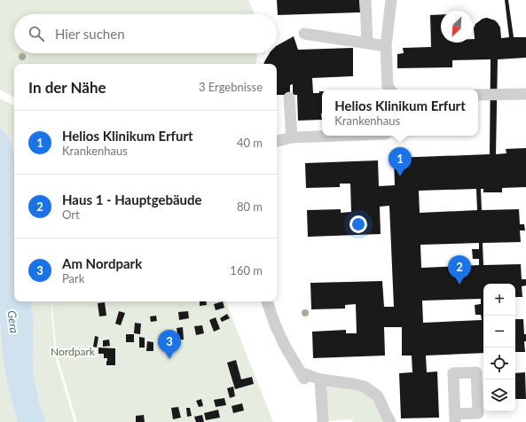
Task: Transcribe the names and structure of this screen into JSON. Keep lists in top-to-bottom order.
{
  "water": ["Gera"],
  "parks": ["Nordpark"],
  "north": "bottom left",
  "page": {
    "search": "Hier suchen",
    "heading": ["In der Nähe", "3 Ergebnisse"],
    "popup": ["Helios Klinikum Erfurt", "Krankenhaus"],
    "list": [
      {
        "mark": "1",
        "name": "Helios Klinikum Erfurt",
        "note": "Krankenhaus",
        "value": "40 m"
      },
      {
        "mark": "2",
        "name": "Haus 1 - Hauptgebäude",
        "note": "Ort",
        "value": "80 m"
      },
      {
        "mark": "3",
        "name": "Am Nordpark",
        "note": "Park",
        "value": "160 m"
      }
    ],
    "pins": ["1", "2", "3"],
    "map_buttons": ["+", "−"]
  }
}
